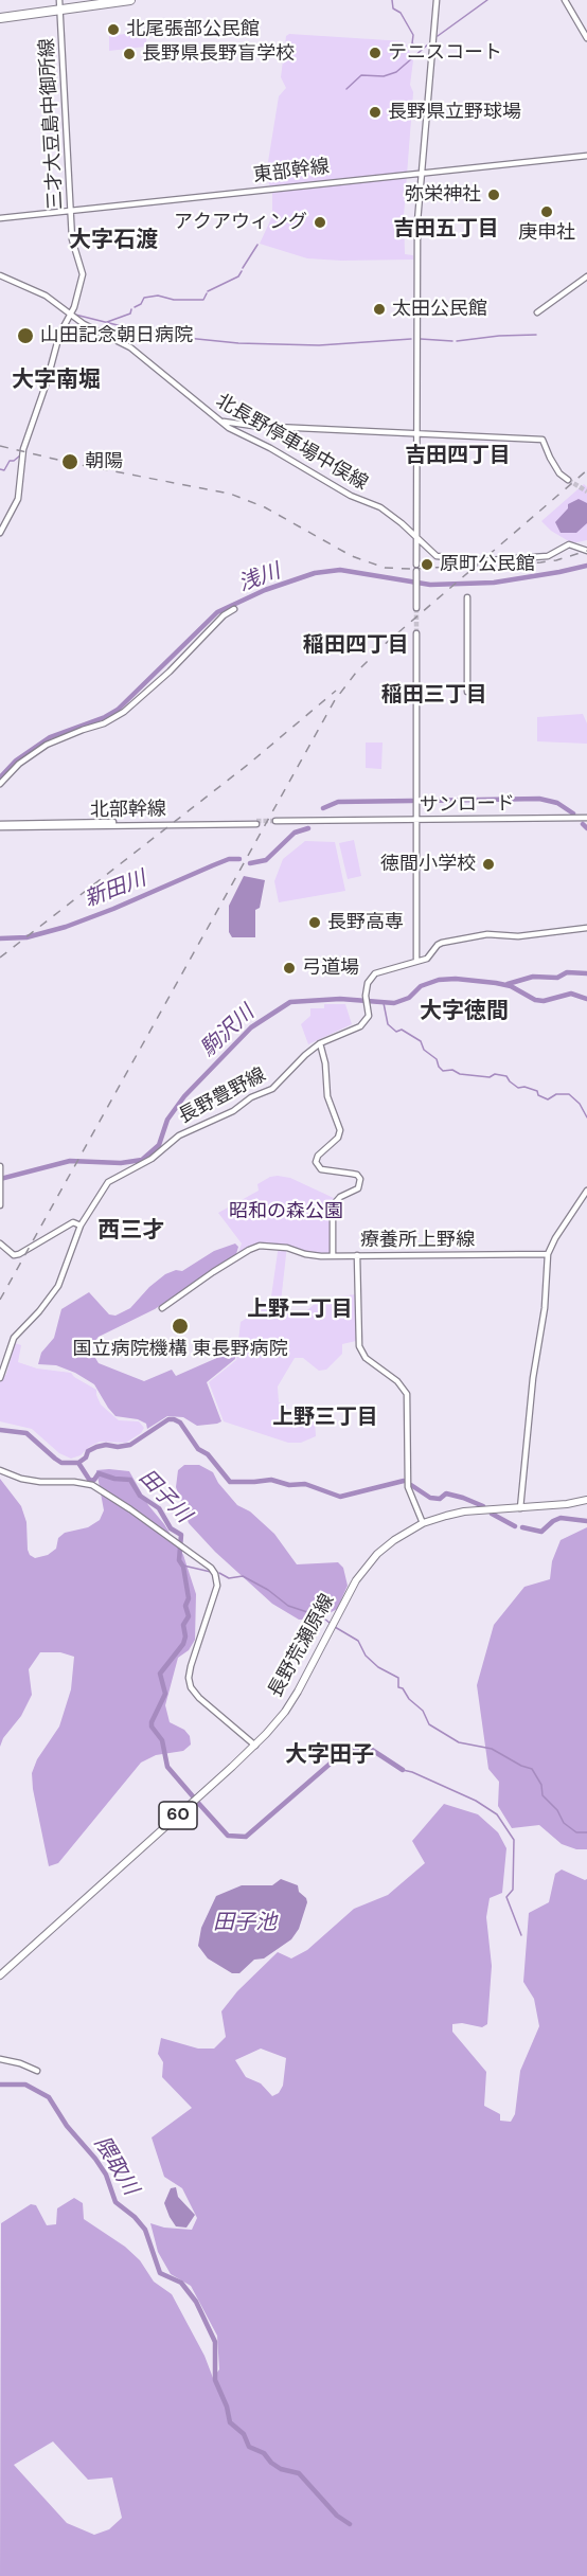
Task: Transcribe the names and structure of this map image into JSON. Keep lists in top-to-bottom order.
{
  "streets": {
    "main road": ["長野荒瀬原線", "60"],
    "street": [
      "三才大豆島中御所線",
      "東部幹線",
      "北長野停車場中俣線",
      "サンロード",
      "北部幹線",
      "長野豊野線",
      "療養所上野線"
    ]
  },
  "crossings": [
    ["三才大豆島中御所線", "東部幹線"],
    ["三才大豆島中御所線", "北長野停車場中俣線"]
  ],
  "districts": [
    "吉田五丁目",
    "大字石渡",
    "大字南堀",
    "吉田四丁目",
    "稲田四丁目",
    "稲田三丁目",
    "大字徳間",
    "西三才",
    "上野二丁目",
    "上野三丁目",
    "大字田子"
  ],
  "water": [
    "浅川",
    "新田川",
    "駒沢川",
    "田子川",
    "田子池",
    "隈取川"
  ],
  "parks": ["昭和の森公園"],
  "places": [
    "北尾張部公民館",
    "テニスコート",
    "長野県長野盲学校",
    "長野県立野球場",
    "弥栄神社",
    "庚申社",
    "アクアウィング",
    "太田公民館",
    "山田記念朝日病院",
    "朝陽",
    "原町公民館",
    "徳間小学校",
    "長野高専",
    "弓道場",
    "国立病院機構 東長野病院"
  ]
}
